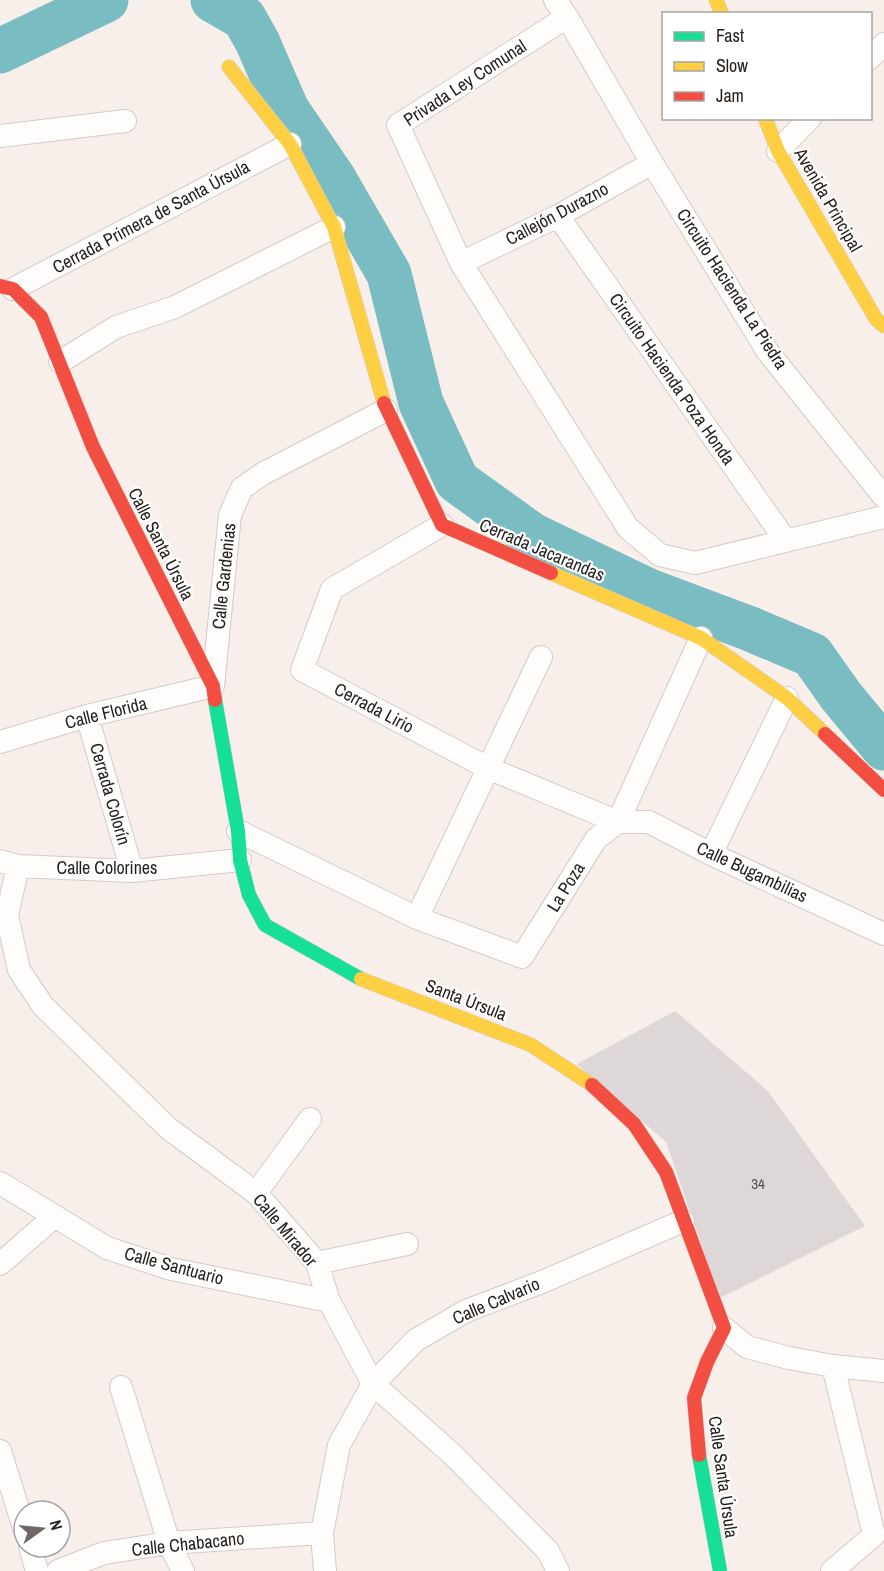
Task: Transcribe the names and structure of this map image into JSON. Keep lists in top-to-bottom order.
{
  "streets": {
    "street": [
      "Privada Ley Comunal",
      "Avenida Principal",
      "Callejón Durazno",
      "Cerrada Primera de Santa Úrsula",
      "Circuito Hacienda La Piedra",
      "Circuito Hacienda Poza Honda",
      "Calle Santa Úrsula",
      "Cerrada Jacarandas",
      "Calle Gardenias",
      "Cerrada Lirio",
      "Calle Florida",
      "Cerrada Colorín",
      "Calle Colorines",
      "Calle Bugambilias",
      "La Poza",
      "Santa Úrsula",
      "Calle Mirador",
      "Calle Santuario",
      "Calle Calvario",
      "Calle Chabacano"
    ]
  },
  "crossings": [
    ["Privada Ley Comunal", "Callejón Durazno"],
    ["Privada Ley Comunal", "Circuito Hacienda La Piedra"],
    ["Callejón Durazno", "Circuito Hacienda La Piedra"],
    ["Callejón Durazno", "Circuito Hacienda Poza Honda"],
    ["Cerrada Primera de Santa Úrsula", "Calle Santa Úrsula"],
    ["Calle Santa Úrsula", "Calle Gardenias"],
    ["Calle Santa Úrsula", "Calle Florida"],
    ["Calle Santa Úrsula", "Santa Úrsula"],
    ["Cerrada Jacarandas", "Cerrada Lirio"],
    ["Calle Gardenias", "Calle Florida"],
    ["Cerrada Lirio", "Calle Bugambilias"],
    ["Cerrada Lirio", "La Poza"],
    ["Calle Florida", "Cerrada Colorín"],
    ["Cerrada Colorín", "Calle Colorines"],
    ["Calle Colorines", "Santa Úrsula"],
    ["Calle Colorines", "Calle Mirador"],
    ["Calle Bugambilias", "La Poza"],
    ["Santa Úrsula", "Calle Calvario"],
    ["Calle Mirador", "Calle Santuario"],
    ["Calle Mirador", "Calle Calvario"],
    ["Calle Calvario", "Calle Chabacano"]
  ],
  "house_numbers": ["34"],
  "legend": ["Fast", "Slow", "Jam"],
  "north": "right"
}
